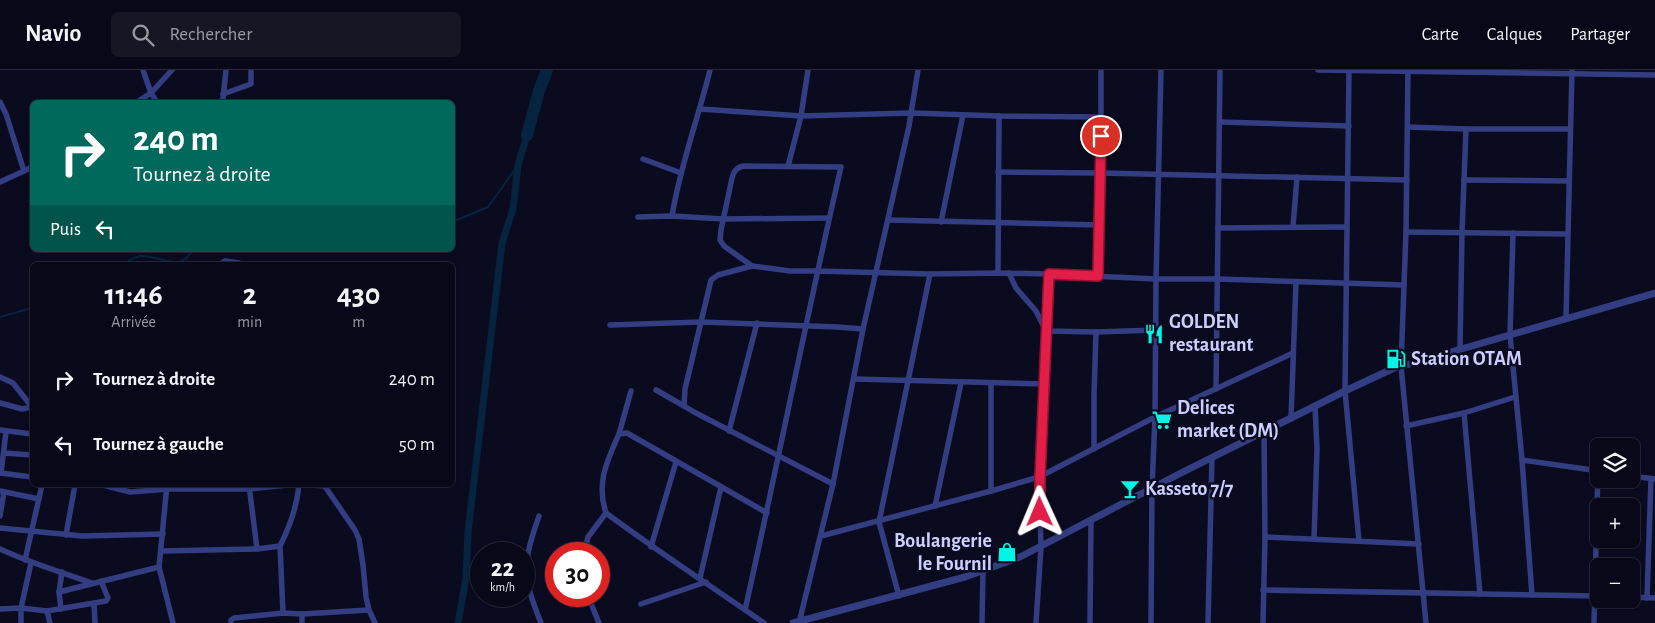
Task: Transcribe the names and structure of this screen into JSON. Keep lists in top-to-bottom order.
{
  "places": {
    "restaurant": ["GOLDEN restaurant"],
    "fuel station": ["Station OTAM"],
    "supermarket": ["Delices market (DM)"],
    "bar": ["Kasseto 7/7"],
    "shop": ["Boulangerie le Fournil"]
  },
  "page": {
    "header": "Navio",
    "search": "Rechercher",
    "nav": ["Carte", "Calques", "Partager"],
    "turn": ["240 m", "Tournez à droite"],
    "then": "Puis",
    "eta": [
      "11:46",
      "Arrivée",
      "2",
      "min",
      "430",
      "m"
    ],
    "list": [
      {
        "name": "Tournez à droite",
        "value": "240 m"
      },
      {
        "name": "Tournez à gauche",
        "value": "50 m"
      }
    ],
    "map_buttons": ["+", "−"],
    "speed": "22 km/h",
    "limit": "30"
  }
}
